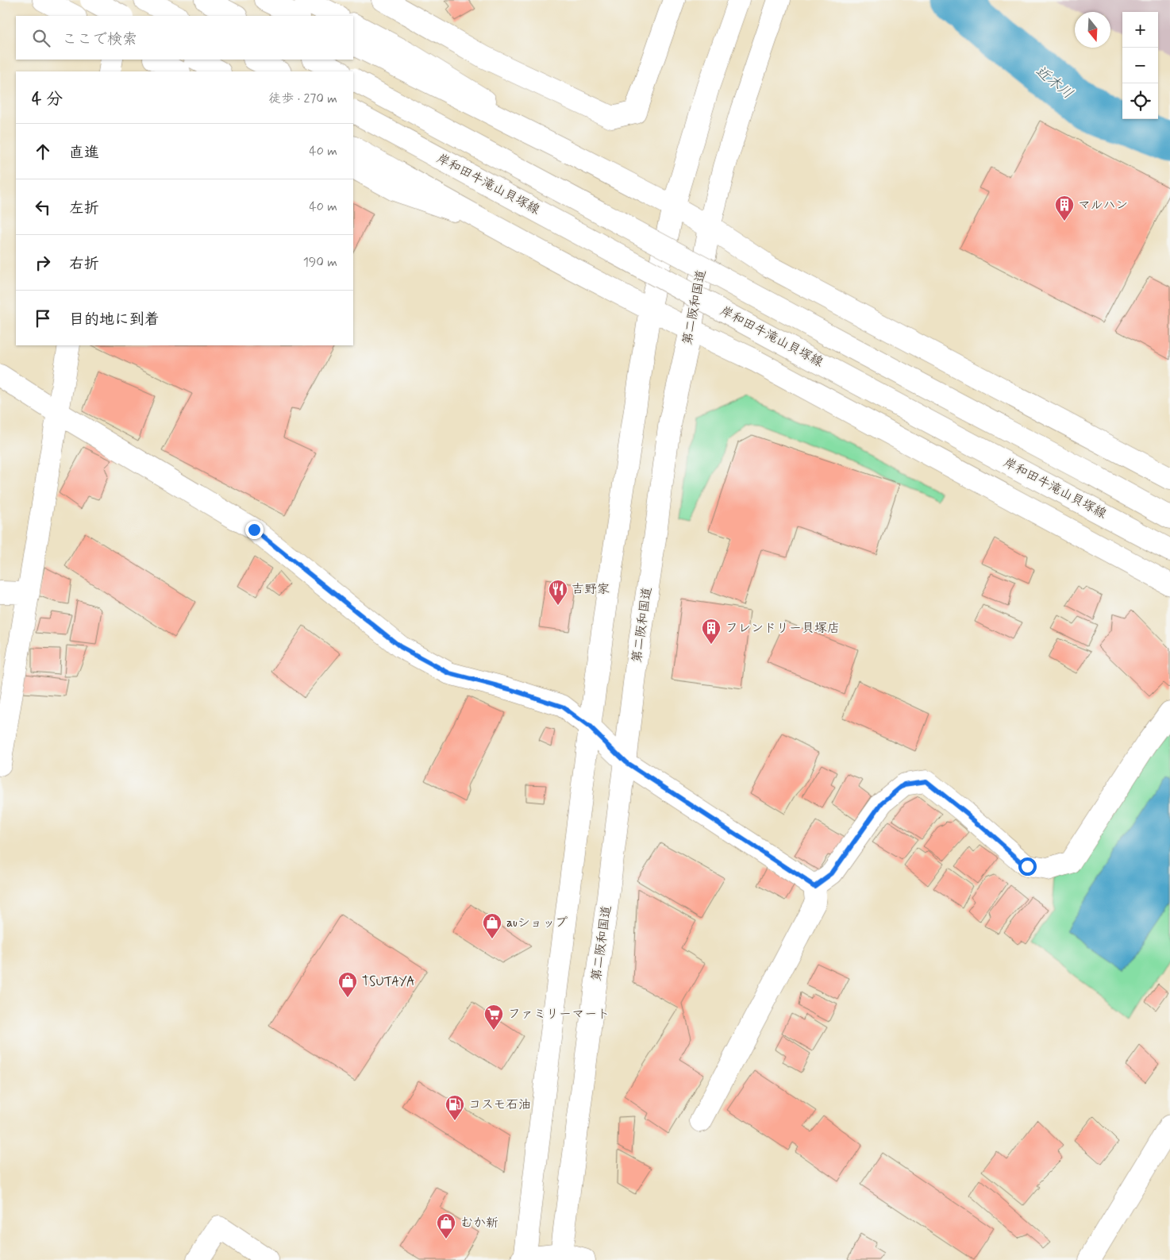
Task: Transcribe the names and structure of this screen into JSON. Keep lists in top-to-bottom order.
{
  "streets": {
    "main road": ["岸和田牛滝山貝塚線", "第二阪和国道"]
  },
  "water": ["近木川"],
  "places": {
    "building": ["マルハン", "フレンドリー貝塚店"],
    "restaurant": ["吉野家"],
    "shop": ["auショップ", "TSUTAYA", "むか新"],
    "supermarket": ["ファミリーマート"],
    "fuel station": ["コスモ石油"]
  },
  "north": "bottom",
  "page": {
    "map_buttons": ["+", "−"],
    "search": "ここで検索",
    "heading": ["4 分", "徒歩 · 270 m"],
    "list": [
      ["直進", "40 m"],
      ["左折", "40 m"],
      ["右折", "190 m"],
      "目的地に到着"
    ]
  }
}
